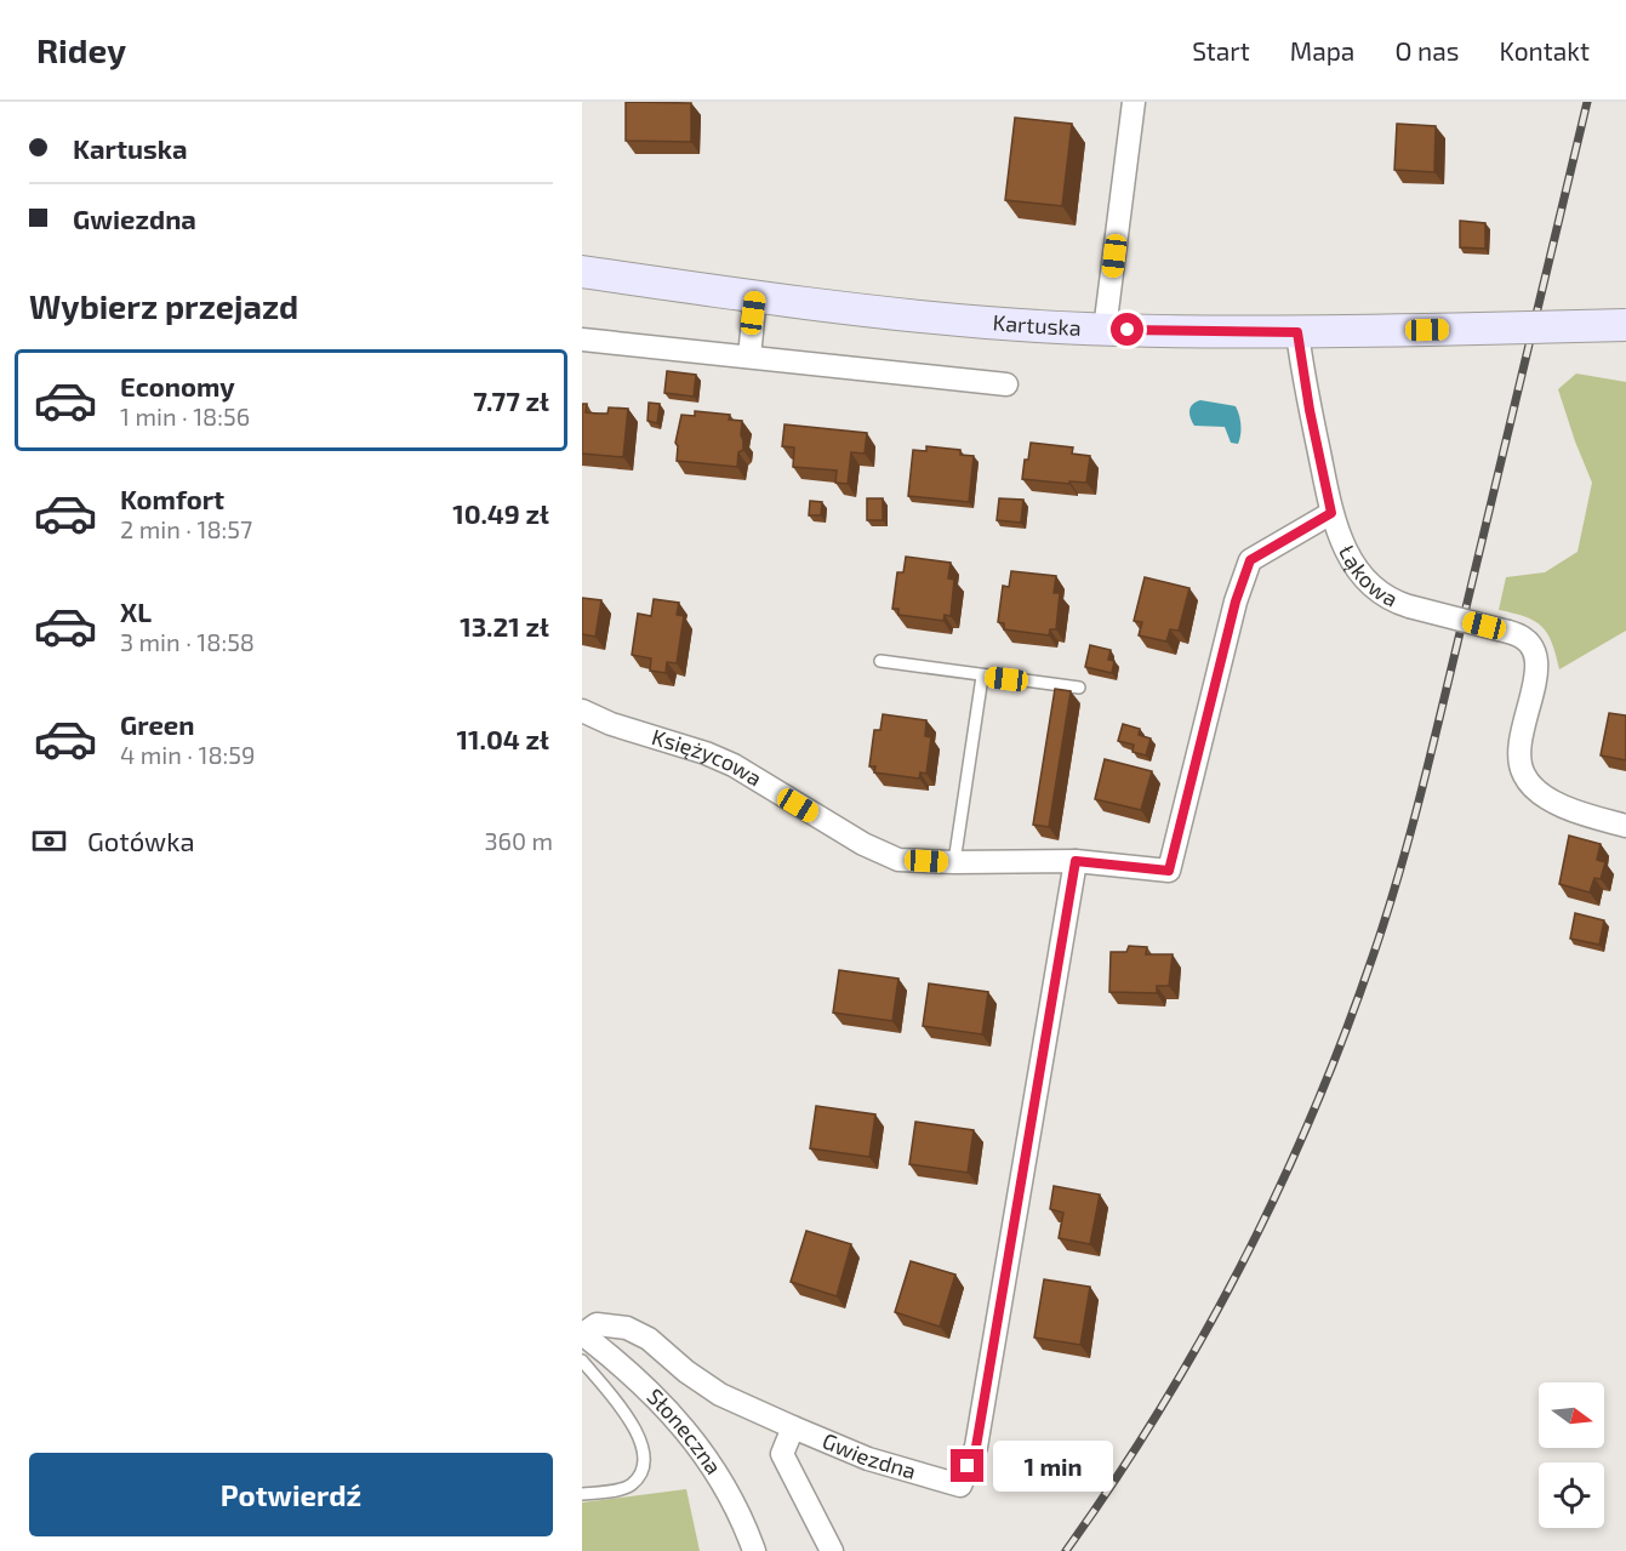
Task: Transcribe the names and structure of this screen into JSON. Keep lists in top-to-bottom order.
{
  "streets": {
    "main road": ["Kartuska"],
    "street": [
      "Łąkowa",
      "Księżycowa",
      "Słoneczna",
      "Gwiezdna"
    ]
  },
  "crossings": [
    ["Kartuska", "Łąkowa"],
    ["Księżycowa", "Gwiezdna"],
    ["Słoneczna", "Gwiezdna"]
  ],
  "north": "right",
  "page": {
    "header": "Ridey",
    "nav": [
      "Start",
      "Mapa",
      "O nas",
      "Kontakt"
    ],
    "banner": ["Kartuska", "Gwiezdna"],
    "heading": "Wybierz przejazd",
    "list": [
      {
        "name": "Economy",
        "note": "1 min · 18:56",
        "value": "7.77 zł"
      },
      {
        "name": "Komfort",
        "note": "2 min · 18:57",
        "value": "10.49 zł"
      },
      {
        "name": "XL",
        "note": "3 min · 18:58",
        "value": "13.21 zł"
      },
      {
        "name": "Green",
        "note": "4 min · 18:59",
        "value": "11.04 zł"
      }
    ],
    "pay": ["Gotówka", "360 m"],
    "buttons": "Potwierdź",
    "bubble": "1 min"
  }
}
